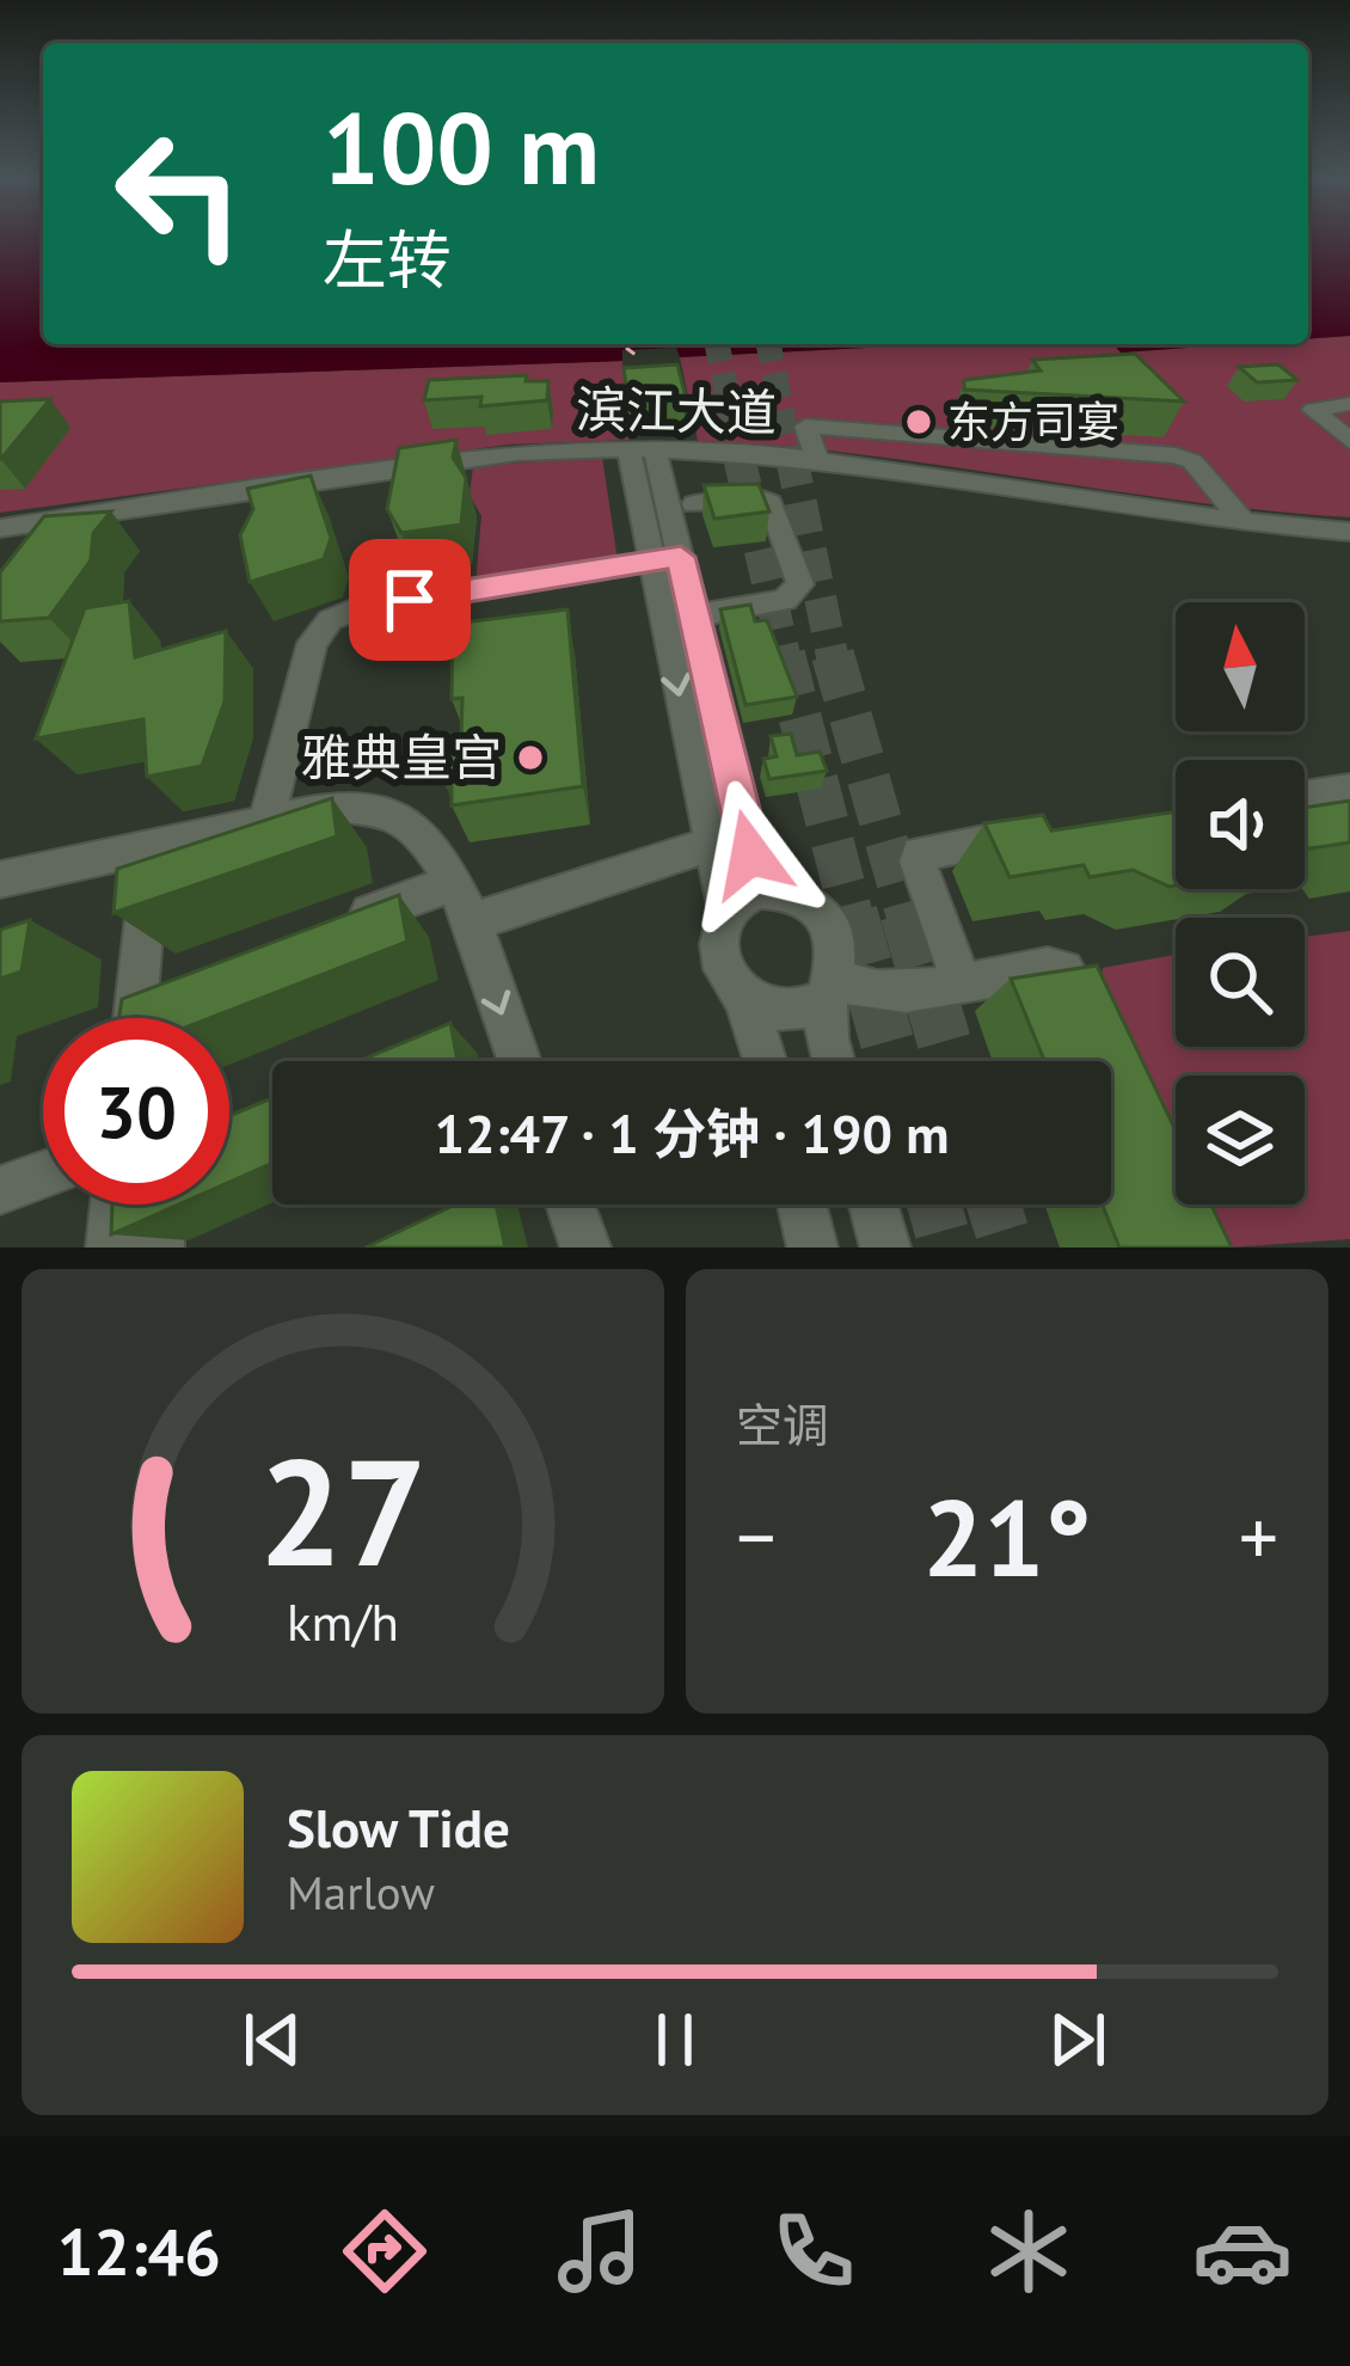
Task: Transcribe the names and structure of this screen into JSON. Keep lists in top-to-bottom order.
{
  "streets": {
    "street": ["滨江大道"]
  },
  "places": ["东方司宴", "雅典皇宫"],
  "north": "top",
  "page": {
    "turn": ["100 m", "左转"],
    "limit": "30",
    "trip": "12:47 · 1 分钟 · 190 m",
    "tile": "空调",
    "heat": ["−", "21°", "+"],
    "song": ["Slow Tide", "Marlow"],
    "tabs": "12:46",
    "gauge": ["27", "km/h"]
  }
}
